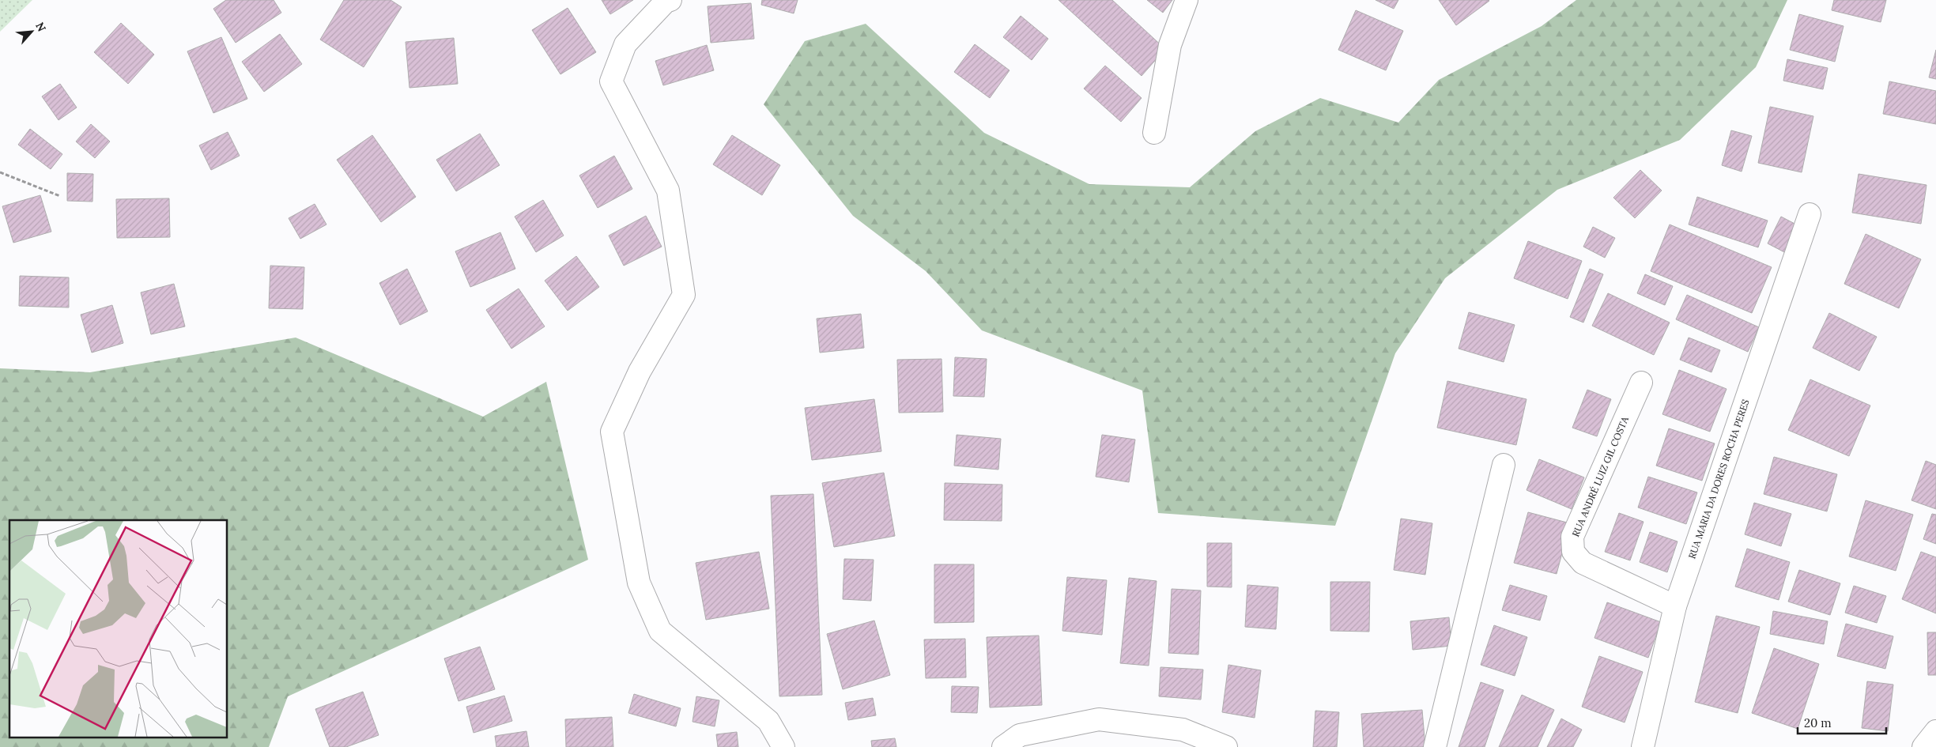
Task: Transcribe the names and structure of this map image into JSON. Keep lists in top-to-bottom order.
{
  "streets": {
    "street": ["RUA ANDRÉ LUIZ GIL COSTA", "RUA MARIA DA DORES ROCHA PERES"]
  },
  "crossings": [
    ["RUA ANDRÉ LUIZ GIL COSTA", "RUA MARIA DA DORES ROCHA PERES"]
  ],
  "scale_bar": "20 m",
  "north": "top right"
}
